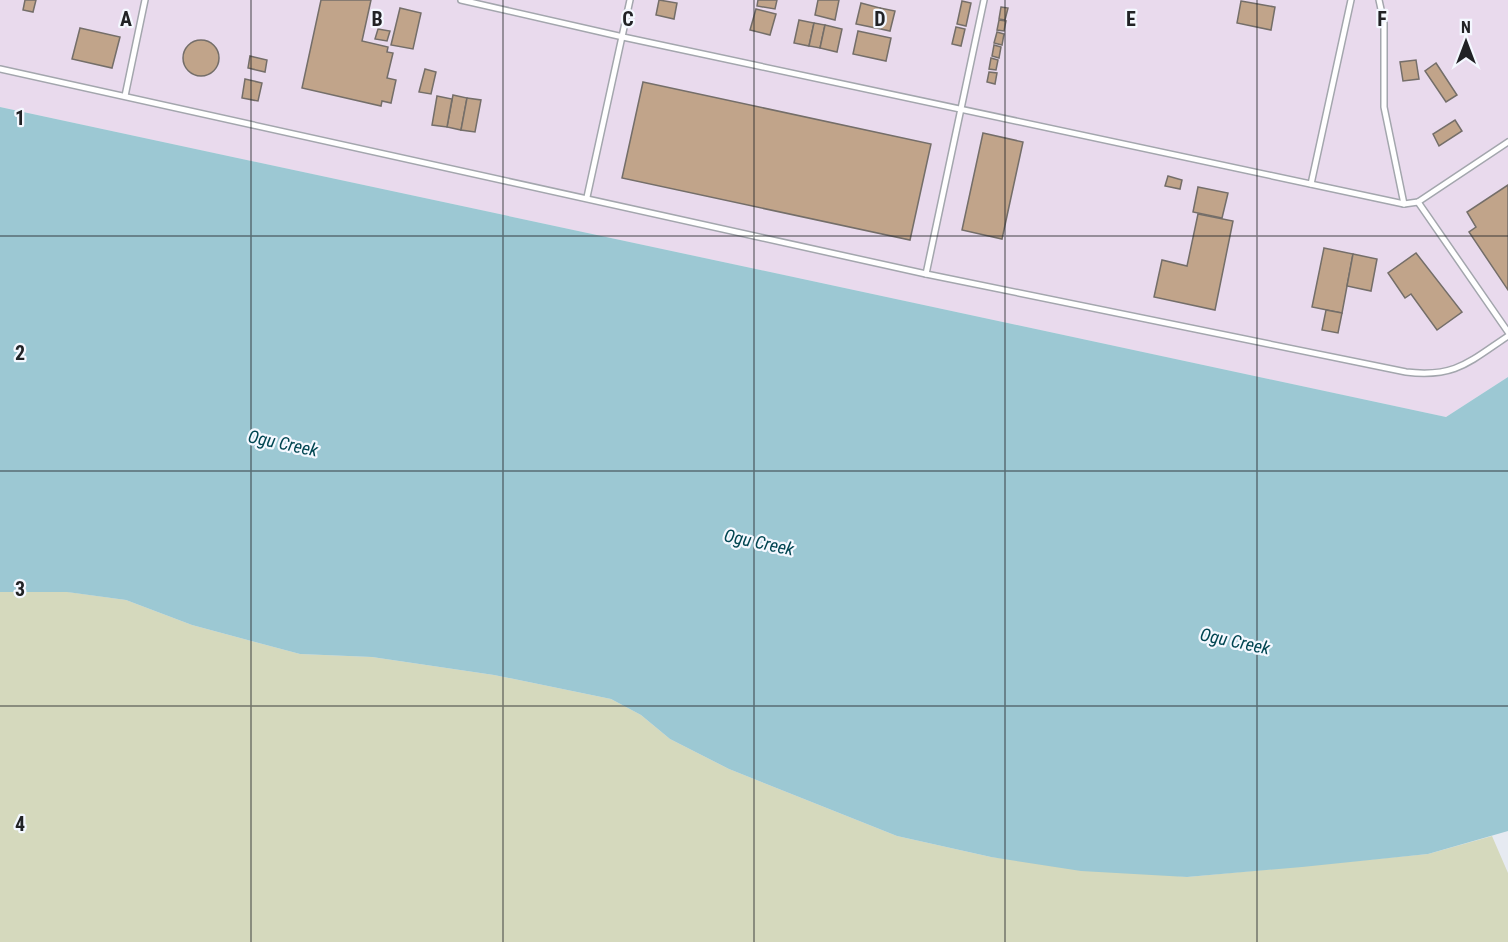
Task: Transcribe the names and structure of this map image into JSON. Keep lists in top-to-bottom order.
{
  "water": ["Ogu Creek"],
  "north": "top",
  "grid": {
    "columns": [
      "A",
      "B",
      "C",
      "D",
      "E",
      "F"
    ],
    "rows": [
      "1",
      "2",
      "3",
      "4"
    ]
  }
}
